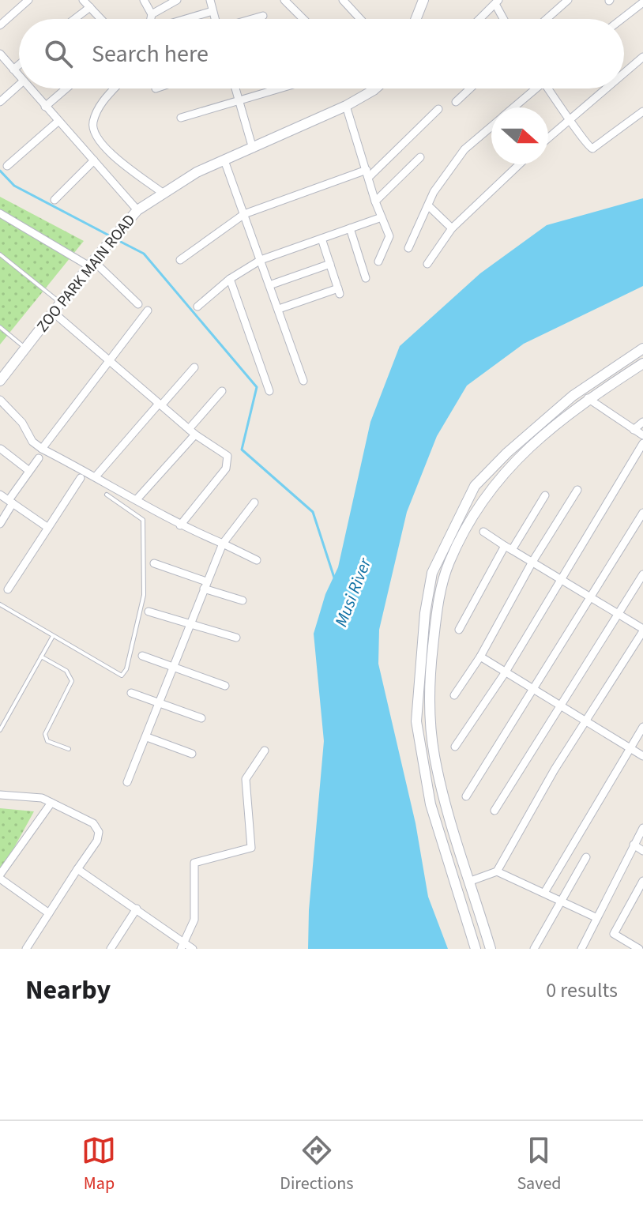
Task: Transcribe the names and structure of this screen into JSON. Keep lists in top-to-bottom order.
{
  "streets": {
    "street": ["ZOO PARK MAIN ROAD"]
  },
  "water": ["Musi River"],
  "north": "right",
  "page": {
    "search": "Search here",
    "heading": ["Nearby", "0 results"],
    "nav": ["Map", "Directions", "Saved"]
  }
}
